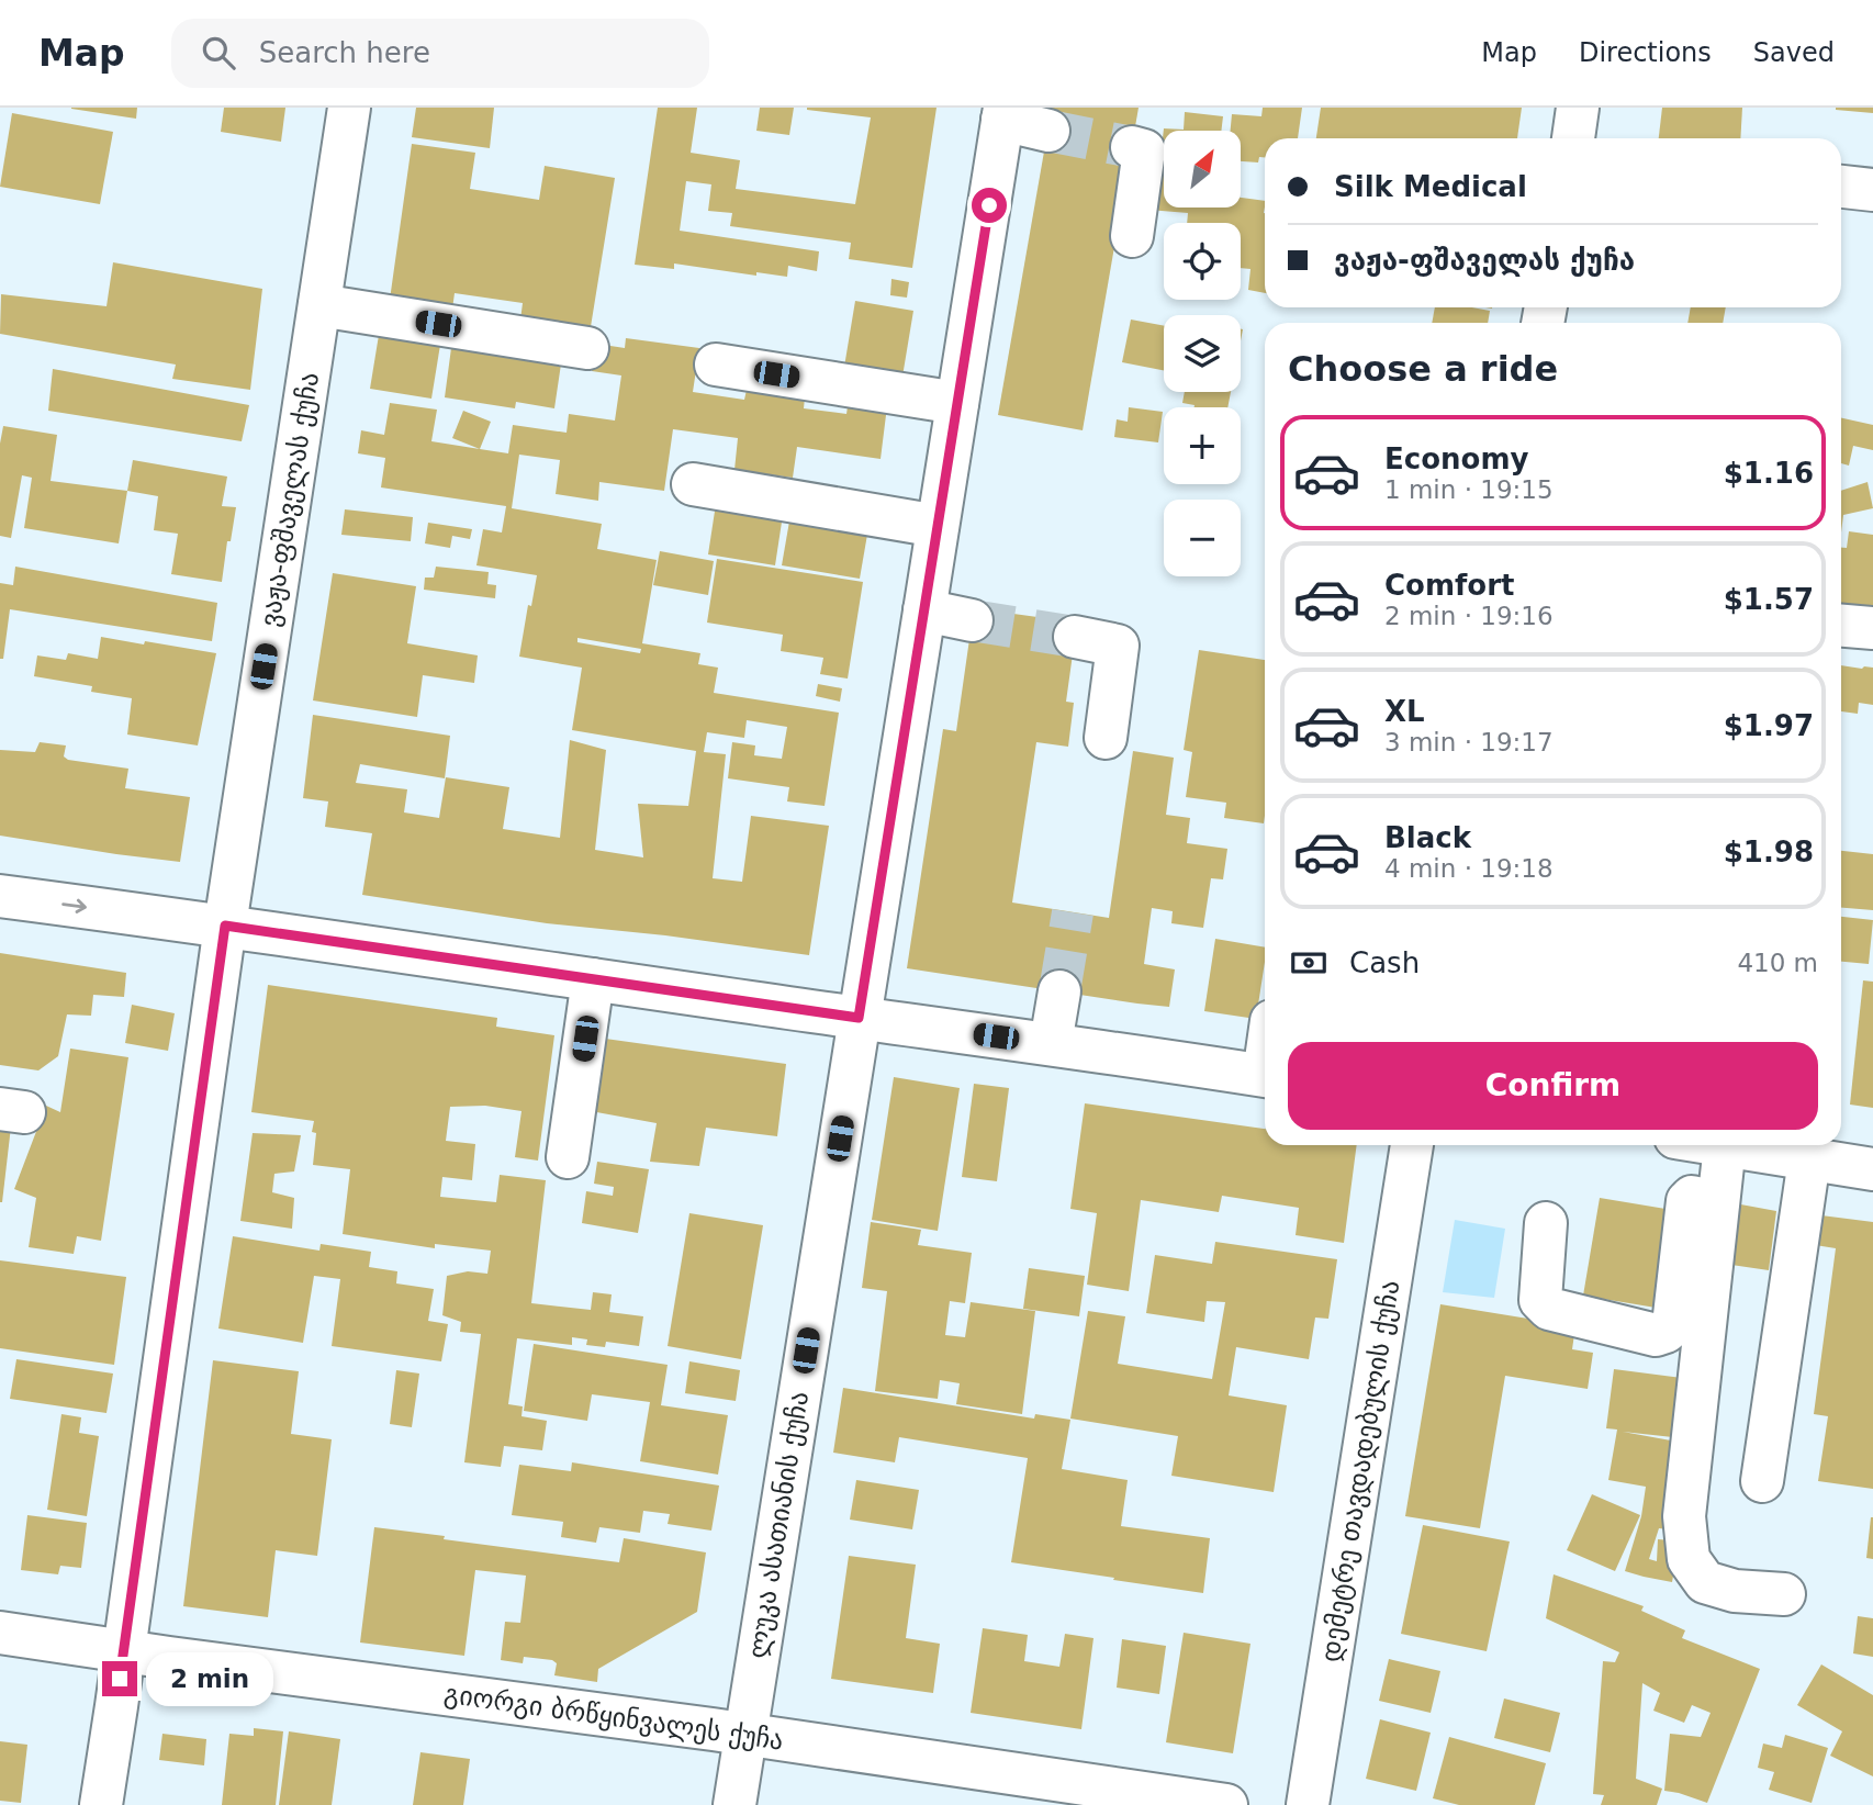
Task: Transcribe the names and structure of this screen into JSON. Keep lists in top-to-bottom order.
{
  "streets": {
    "street": [
      "ვაჟა-ფშაველას ქუჩა",
      "დემეტრე თავდადებულის ქუჩა",
      "ლუკა ასათიანის ქუჩა",
      "გიორგი ბრწყინვალეს ქუჩა"
    ]
  },
  "crossings": [
    ["ვაჟა-ფშაველას ქუჩა", "გიორგი ბრწყინვალეს ქუჩა"],
    ["ლუკა ასათიანის ქუჩა", "გიორგი ბრწყინვალეს ქუჩა"]
  ],
  "north": "top right",
  "page": {
    "header": "Map",
    "search": "Search here",
    "nav": ["Map", "Directions", "Saved"],
    "map_buttons": ["+", "−"],
    "banner": ["Silk Medical", "ვაჟა-ფშაველას ქუჩა"],
    "heading": "Choose a ride",
    "list": [
      {
        "name": "Economy",
        "note": "1 min · 19:15",
        "value": "$1.16"
      },
      {
        "name": "Comfort",
        "note": "2 min · 19:16",
        "value": "$1.57"
      },
      {
        "name": "XL",
        "note": "3 min · 19:17",
        "value": "$1.97"
      },
      {
        "name": "Black",
        "note": "4 min · 19:18",
        "value": "$1.98"
      }
    ],
    "pay": ["Cash", "410 m"],
    "buttons": "Confirm",
    "bubble": "2 min"
  }
}
